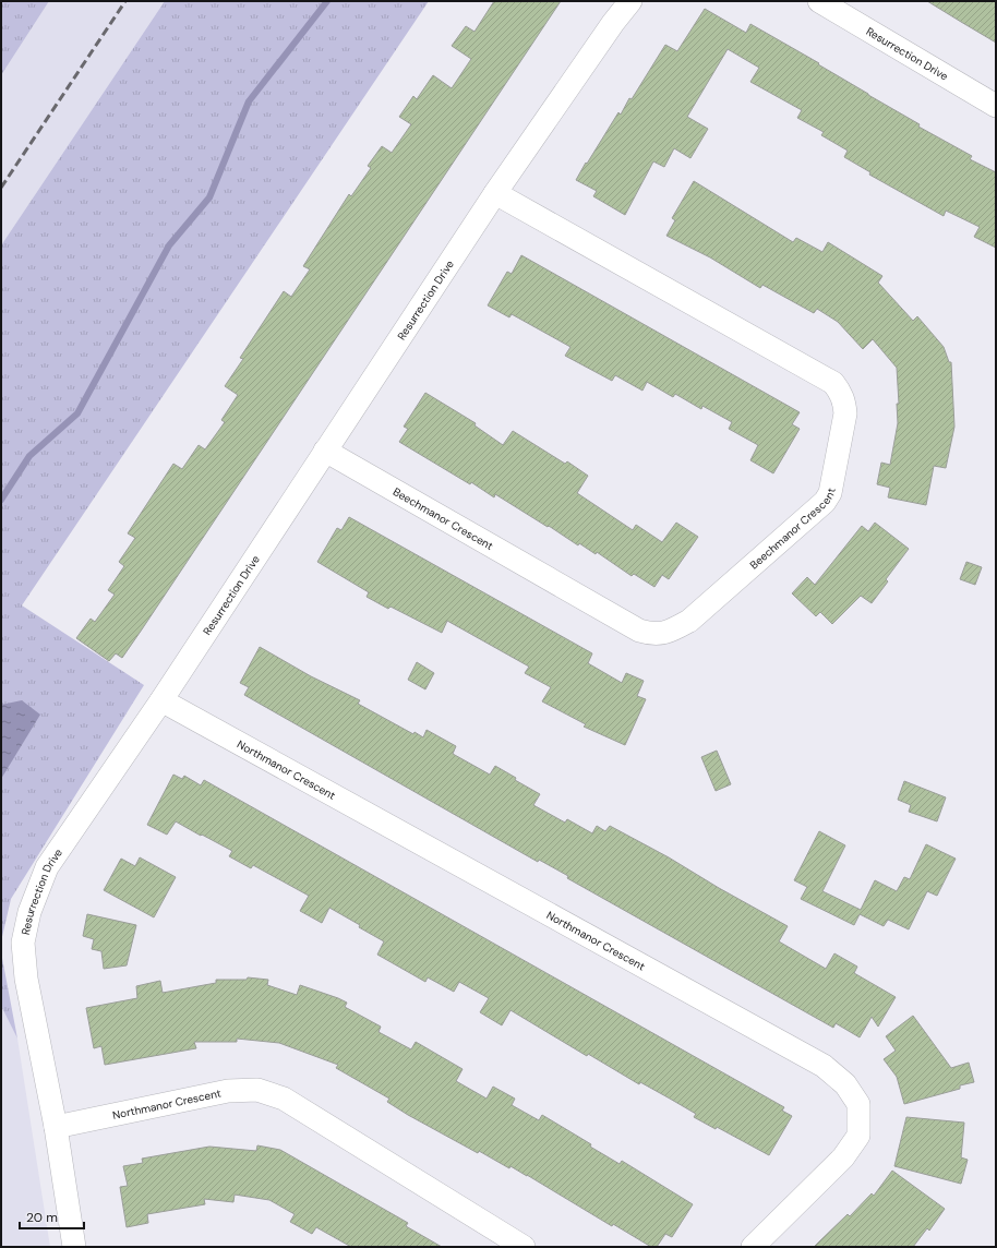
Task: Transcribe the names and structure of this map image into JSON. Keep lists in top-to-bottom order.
{
  "streets": {
    "street": ["Resurrection Drive", "Beechmanor Crescent", "Northmanor Crescent"]
  },
  "crossings": [
    ["Resurrection Drive", "Beechmanor Crescent"],
    ["Resurrection Drive", "Northmanor Crescent"]
  ],
  "scale_bar": "20 m"
}
